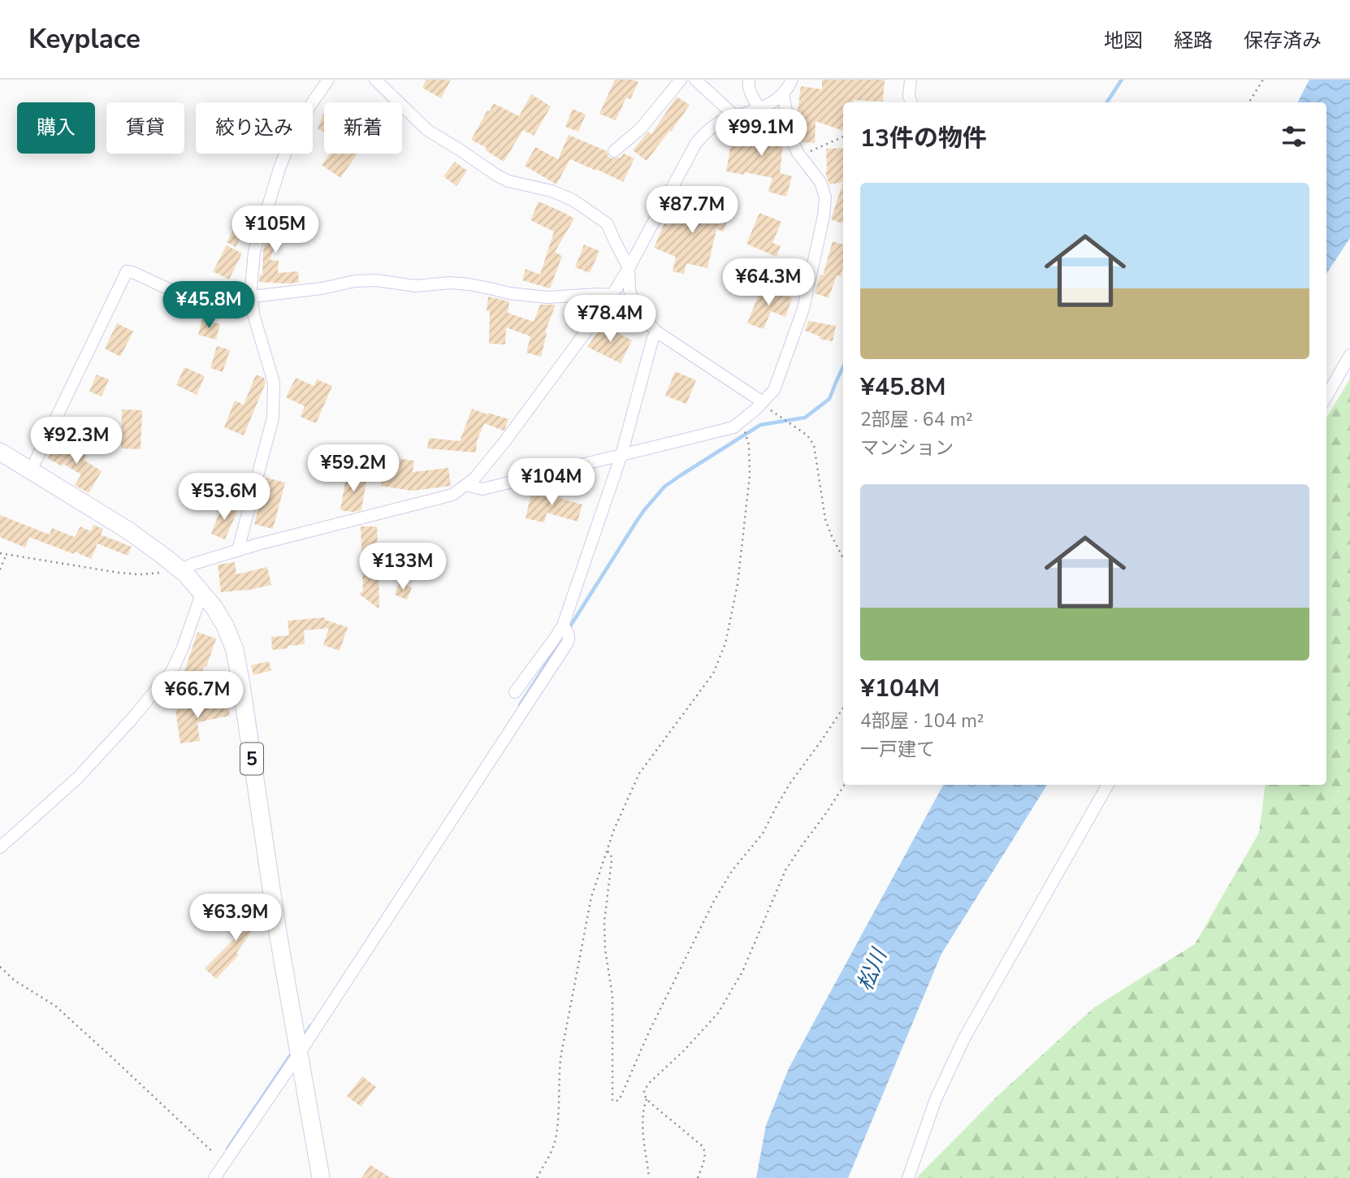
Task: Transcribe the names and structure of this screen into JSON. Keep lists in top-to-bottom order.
{
  "streets": {
    "main road": ["5"]
  },
  "water": ["松川"],
  "page": {
    "header": "Keyplace",
    "nav": ["地図", "経路", "保存済み"],
    "chip": [
      "購入",
      "賃貸",
      "絞り込み",
      "新着"
    ],
    "heading": "13件の物件",
    "price": [
      "¥99.1M",
      "¥87.7M",
      "¥105M",
      "¥64.3M",
      "¥45.8M",
      "¥78.4M",
      "¥92.3M",
      "¥59.2M",
      "¥104M",
      "¥53.6M",
      "¥133M",
      "¥66.7M",
      "¥63.9M"
    ],
    "list": [
      {
        "name": "¥45.8M",
        "note": "2部屋 · 64 m² · マンション"
      },
      {
        "name": "¥104M",
        "note": "4部屋 · 104 m² · 一戸建て"
      }
    ]
  }
}
